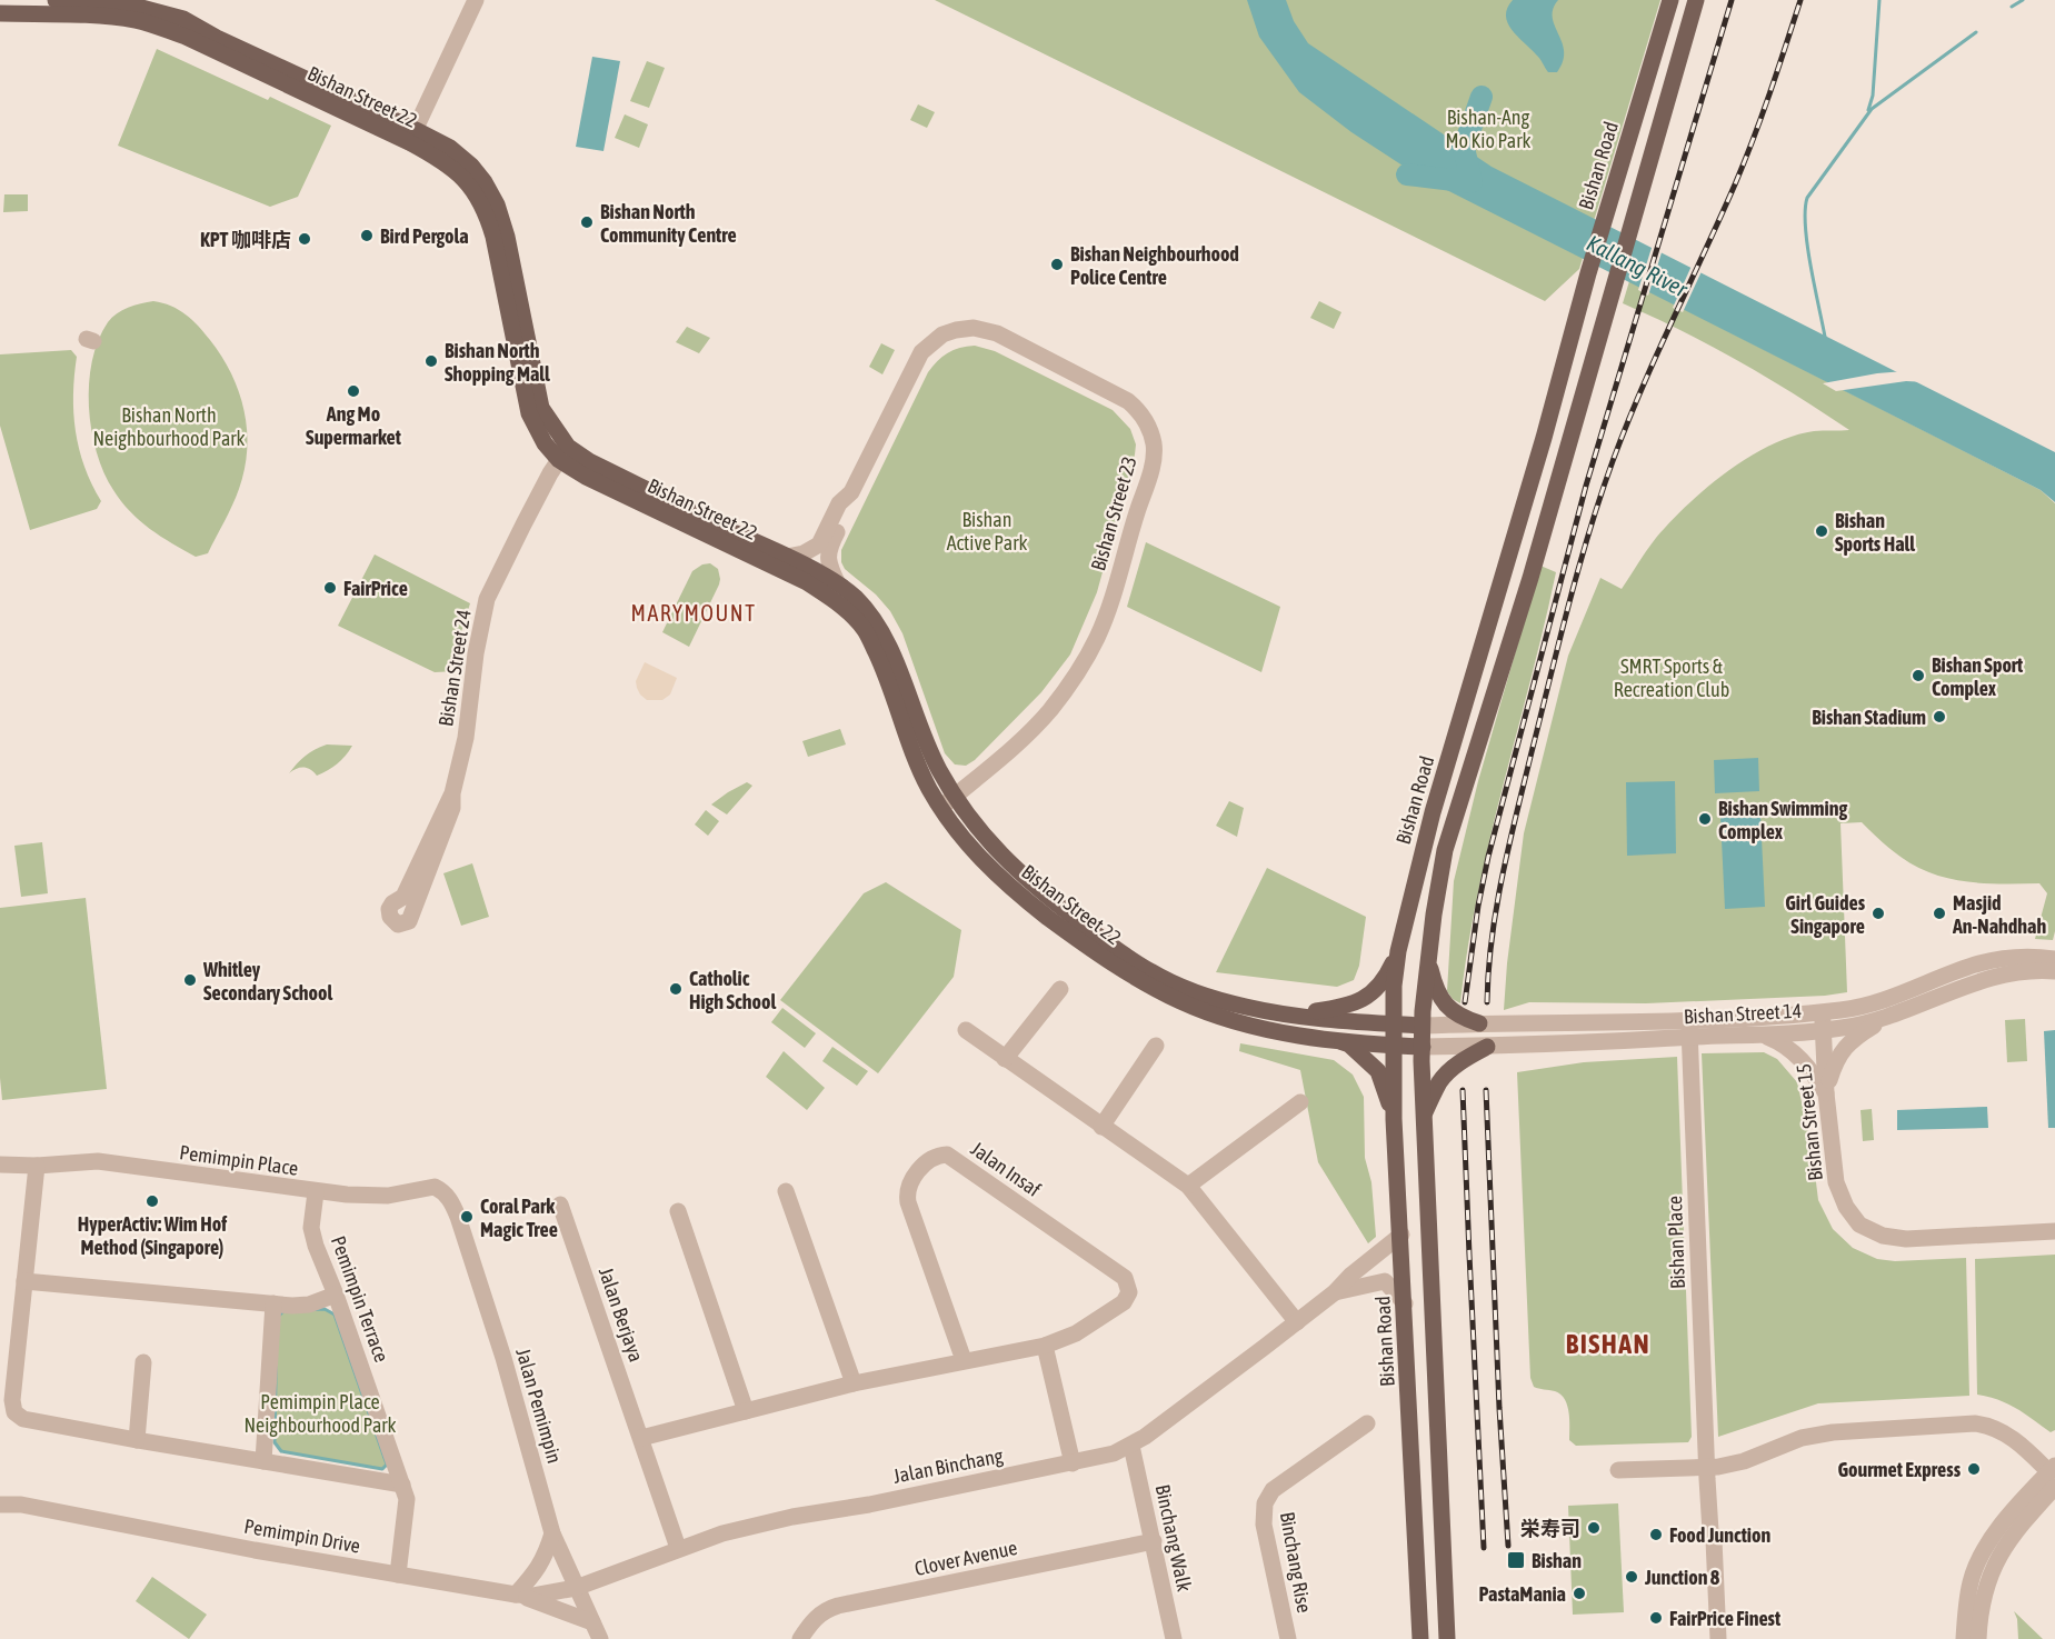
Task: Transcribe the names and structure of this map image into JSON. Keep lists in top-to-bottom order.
{
  "streets": {
    "main road": ["Bishan Street 22", "Bishan Road"],
    "street": [
      "Bishan Street 23",
      "Bishan Street 24",
      "Bishan Street 14",
      "Bishan Street 15",
      "Pemimpin Place",
      "Jalan Insaf",
      "Bishan Place",
      "Pemimpin Terrace",
      "Jalan Berjaya",
      "Jalan Pemimpin",
      "Jalan Binchang",
      "Pemimpin Drive",
      "Binchang Walk",
      "Clover Avenue",
      "Binchang Rise"
    ]
  },
  "crossings": [
    ["Bishan Street 22", "Bishan Road"],
    ["Bishan Street 22", "Bishan Street 23"],
    ["Bishan Street 22", "Bishan Street 24"],
    ["Bishan Street 22", "Bishan Street 14"],
    ["Bishan Road", "Jalan Binchang"],
    ["Bishan Street 14", "Bishan Street 15"],
    ["Bishan Street 14", "Bishan Place"],
    ["Pemimpin Place", "Pemimpin Terrace"],
    ["Pemimpin Place", "Jalan Pemimpin"],
    ["Pemimpin Terrace", "Pemimpin Drive"],
    ["Jalan Berjaya", "Jalan Binchang"],
    ["Jalan Pemimpin", "Jalan Binchang"],
    ["Jalan Pemimpin", "Pemimpin Drive"],
    ["Jalan Binchang", "Pemimpin Drive"],
    ["Jalan Binchang", "Binchang Walk"],
    ["Binchang Walk", "Clover Avenue"]
  ],
  "districts": ["MARYMOUNT", "BISHAN"],
  "water": ["Kallang River"],
  "parks": [
    "Bishan-Ang Mo Kio Park",
    "Bishan North Neighbourhood Park",
    "Bishan Active Park",
    "SMRT Sports & Recreation Club",
    "Pemimpin Place Neighbourhood Park"
  ],
  "places": {
    "other": [
      "Bishan North Community Centre",
      "Bird Pergola",
      "KPT 咖啡店",
      "Bishan Neighbourhood Police Centre",
      "Bishan North Shopping Mall",
      "Ang Mo Supermarket",
      "Bishan Sports Hall",
      "FairPrice",
      "Bishan Sport Complex",
      "Bishan Stadium",
      "Bishan Swimming Complex",
      "Girl Guides Singapore",
      "Masjid An-Nahdhah",
      "Whitley Secondary School",
      "Catholic High School",
      "HyperActiv: Wim Hof Method (Singapore)",
      "Coral Park Magic Tree",
      "Gourmet Express",
      "栄寿司",
      "Food Junction",
      "Junction 8",
      "PastaMania",
      "FairPrice Finest"
    ],
    "transit": ["Bishan"]
  }
}
